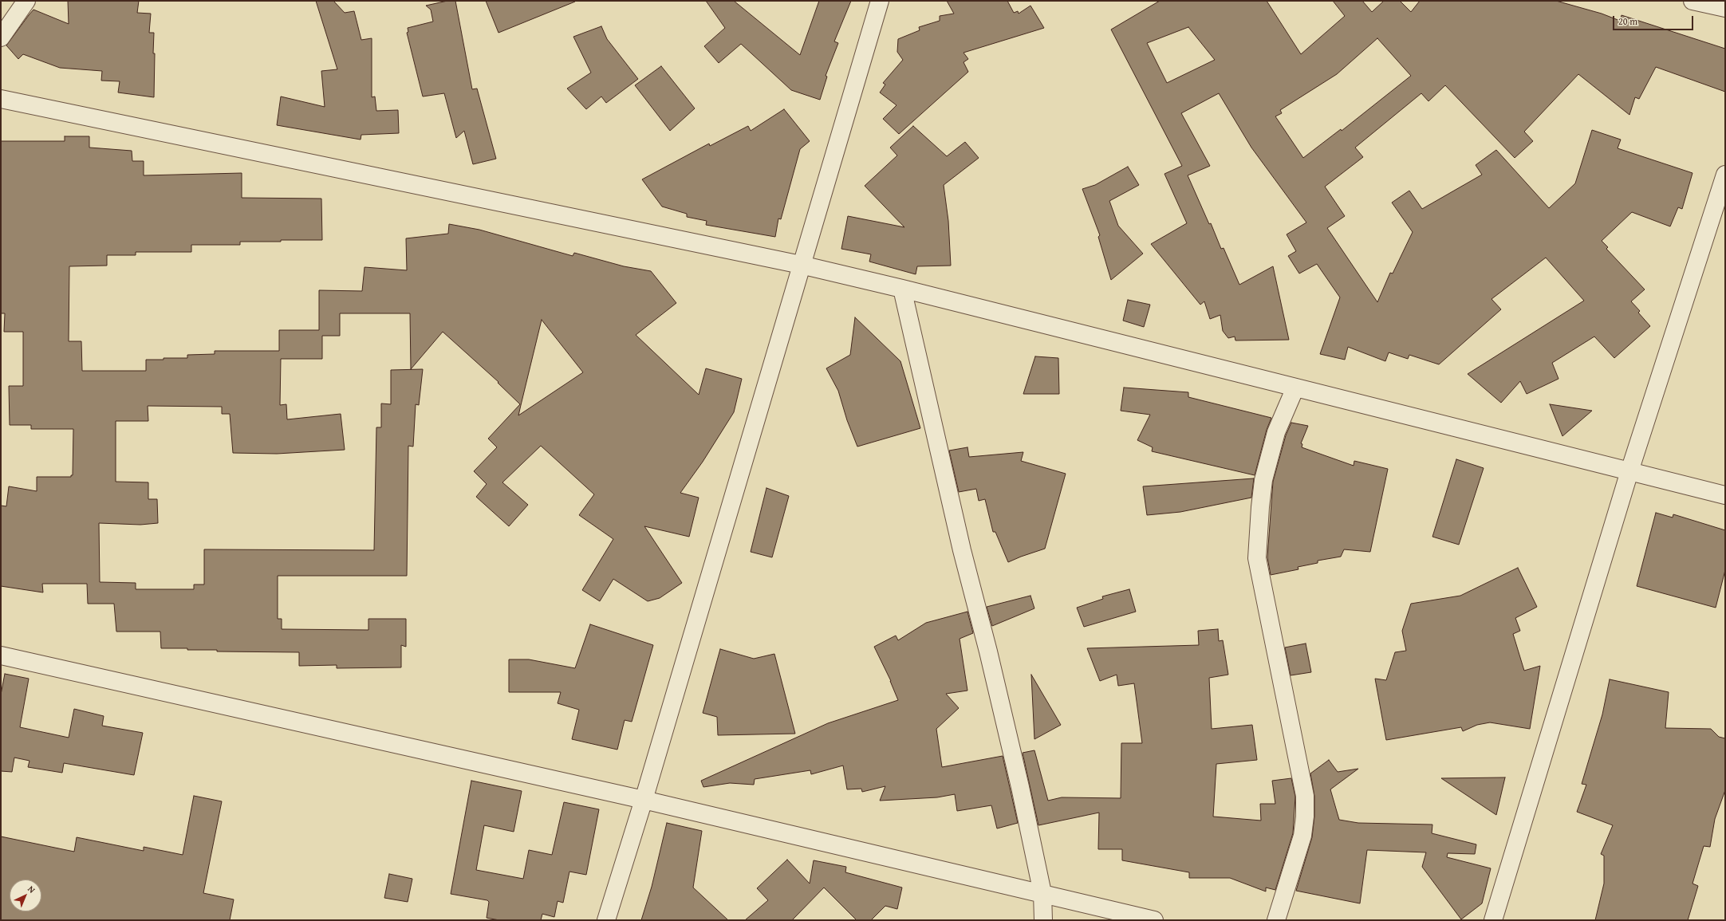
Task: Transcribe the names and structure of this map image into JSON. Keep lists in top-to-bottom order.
{
  "scale_bar": "20 m",
  "north": "top right"
}
